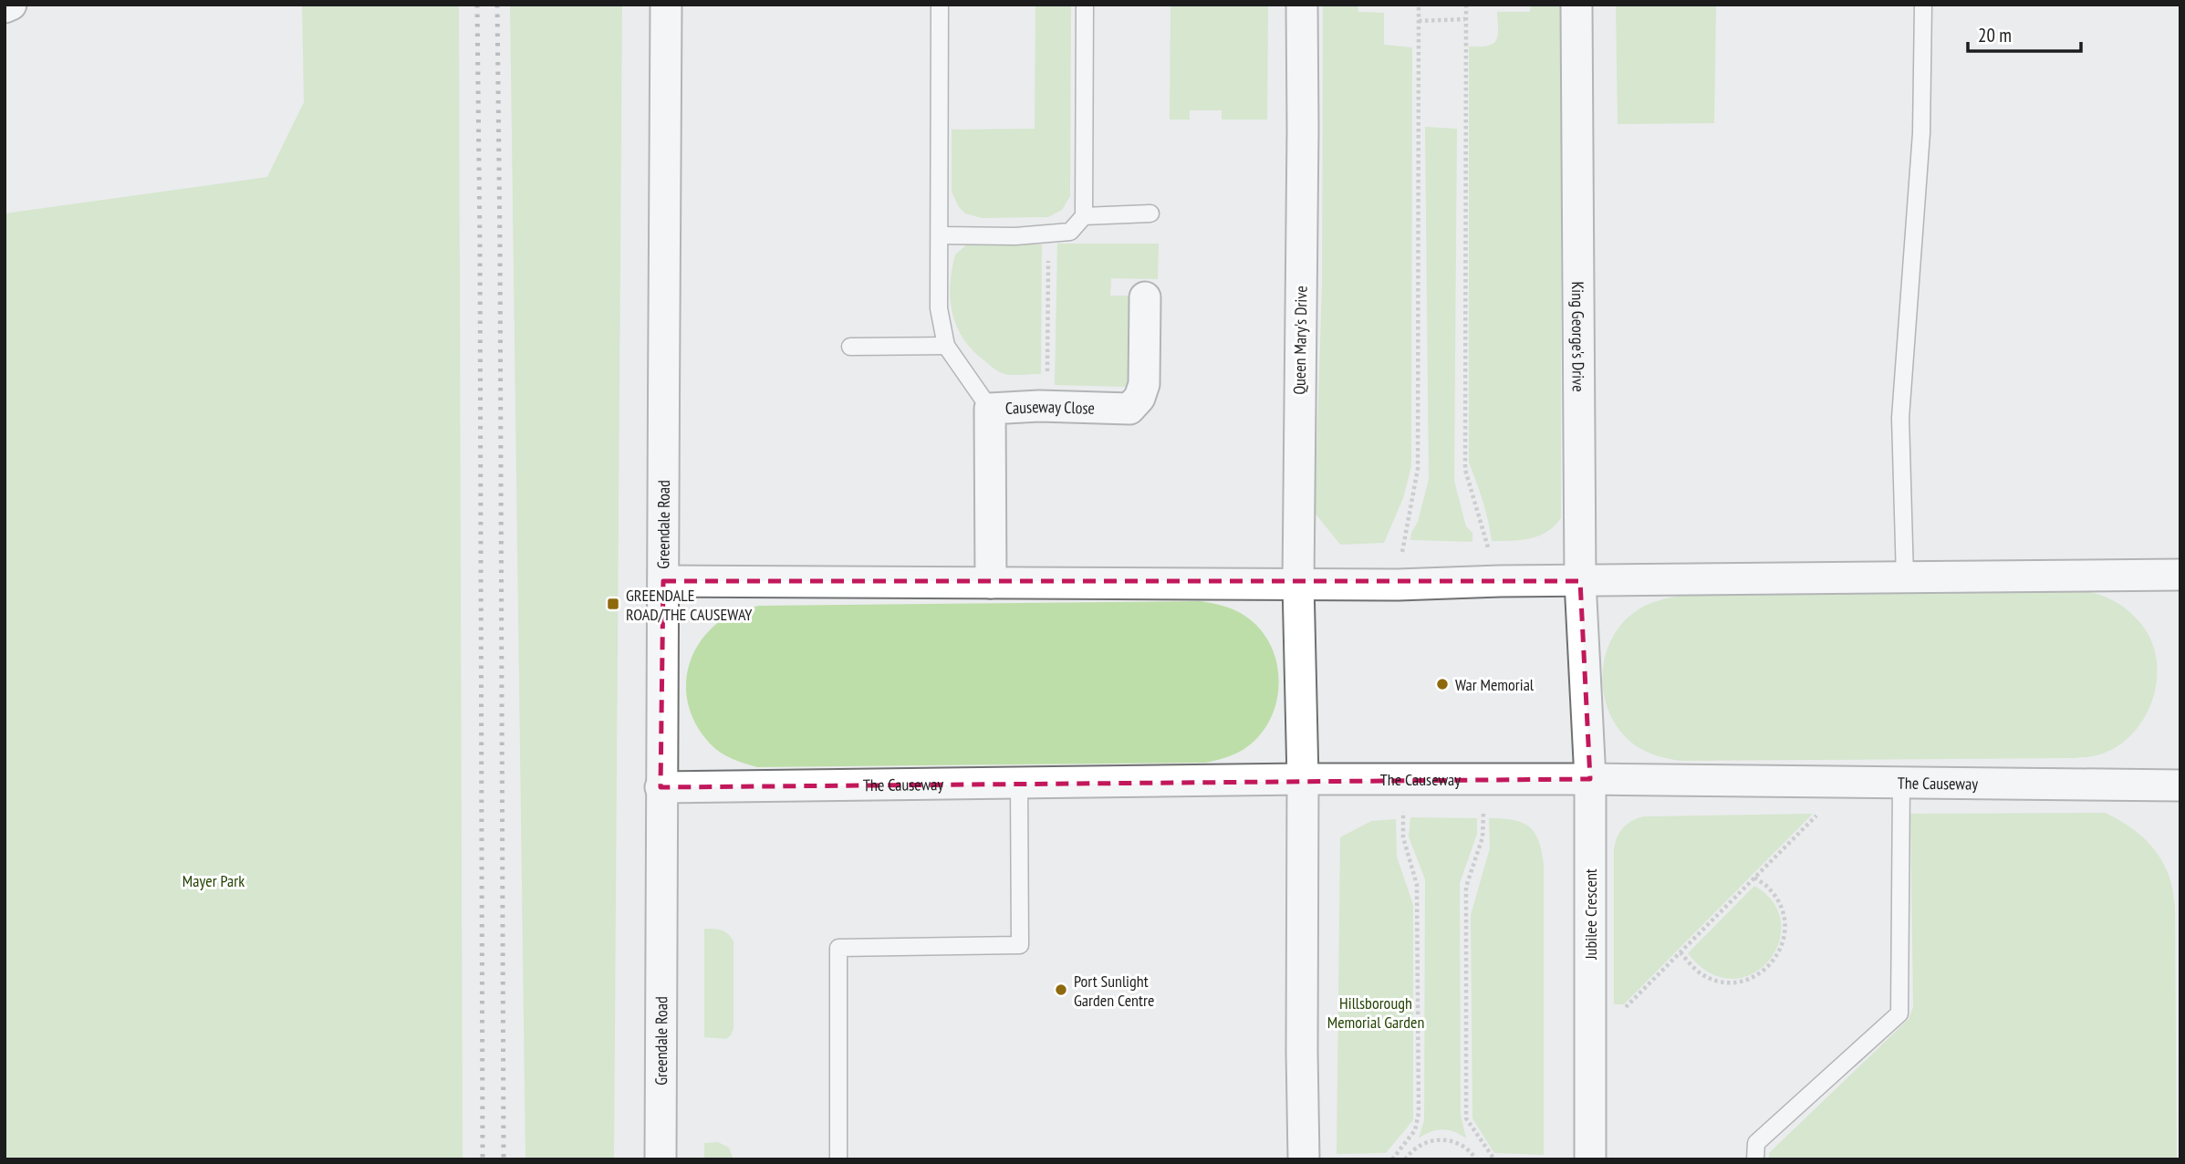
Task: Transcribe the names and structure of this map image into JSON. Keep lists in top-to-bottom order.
{
  "streets": {
    "street": [
      "King George's Drive",
      "Queen Mary's Drive",
      "Causeway Close",
      "Greendale Road",
      "The Causeway",
      "Jubilee Crescent"
    ]
  },
  "crossings": [
    ["King George's Drive", "Jubilee Crescent"],
    ["Queen Mary's Drive", "The Causeway"],
    ["Greendale Road", "The Causeway"],
    ["The Causeway", "Jubilee Crescent"]
  ],
  "parks": ["Mayer Park", "Hillsborough Memorial Garden"],
  "places": {
    "transit": ["GREENDALE ROAD/THE CAUSEWAY"],
    "other": ["War Memorial", "Port Sunlight Garden Centre"]
  },
  "scale_bar": "20 m"
}
